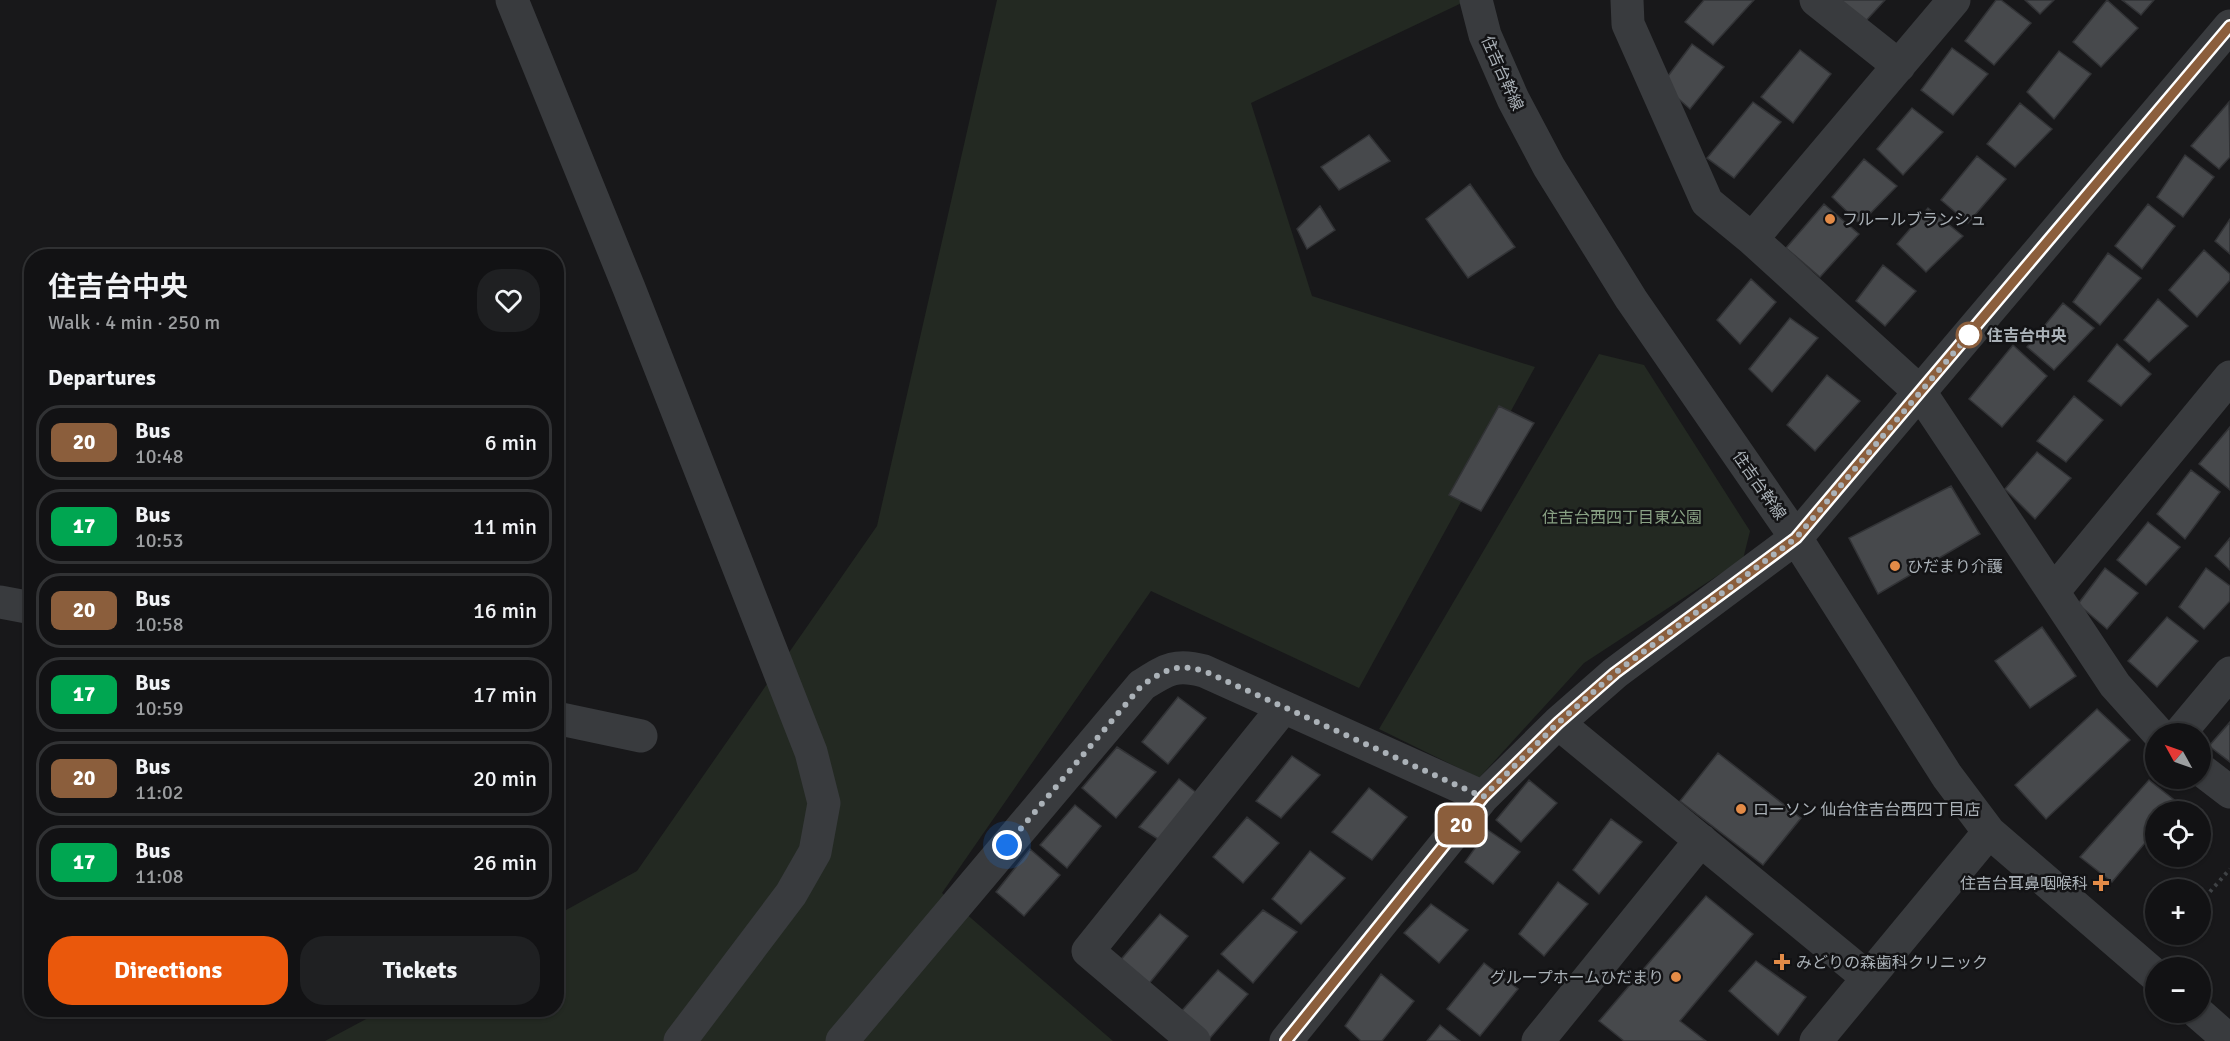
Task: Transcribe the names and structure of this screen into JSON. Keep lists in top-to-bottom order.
{
  "streets": {
    "street": ["住吉台幹線"]
  },
  "parks": ["住吉台西四丁目東公園"],
  "places": {
    "other": [
      "フルールブランシュ",
      "住吉台中央",
      "ひだまり介護",
      "ローソン 仙台住吉台西四丁目店",
      "グループホームひだまり"
    ],
    "health": ["住吉台耳鼻咽喉科", "みどりの森歯科クリニック"]
  },
  "lines": ["bus line 20"],
  "north": "top left",
  "page": {
    "on_map": "20",
    "heading": [
      ["住吉台中央", "Walk · 4 min · 250 m"],
      "Departures"
    ],
    "list": [
      {
        "mark": "20",
        "name": "Bus",
        "note": "10:48",
        "value": "6 min"
      },
      {
        "mark": "17",
        "name": "Bus",
        "note": "10:53",
        "value": "11 min"
      },
      {
        "mark": "20",
        "name": "Bus",
        "note": "10:58",
        "value": "16 min"
      },
      {
        "mark": "17",
        "name": "Bus",
        "note": "10:59",
        "value": "17 min"
      },
      {
        "mark": "20",
        "name": "Bus",
        "note": "11:02",
        "value": "20 min"
      },
      {
        "mark": "17",
        "name": "Bus",
        "note": "11:08",
        "value": "26 min"
      }
    ],
    "map_buttons": ["+", "−"],
    "buttons": ["Directions", "Tickets"]
  }
}
